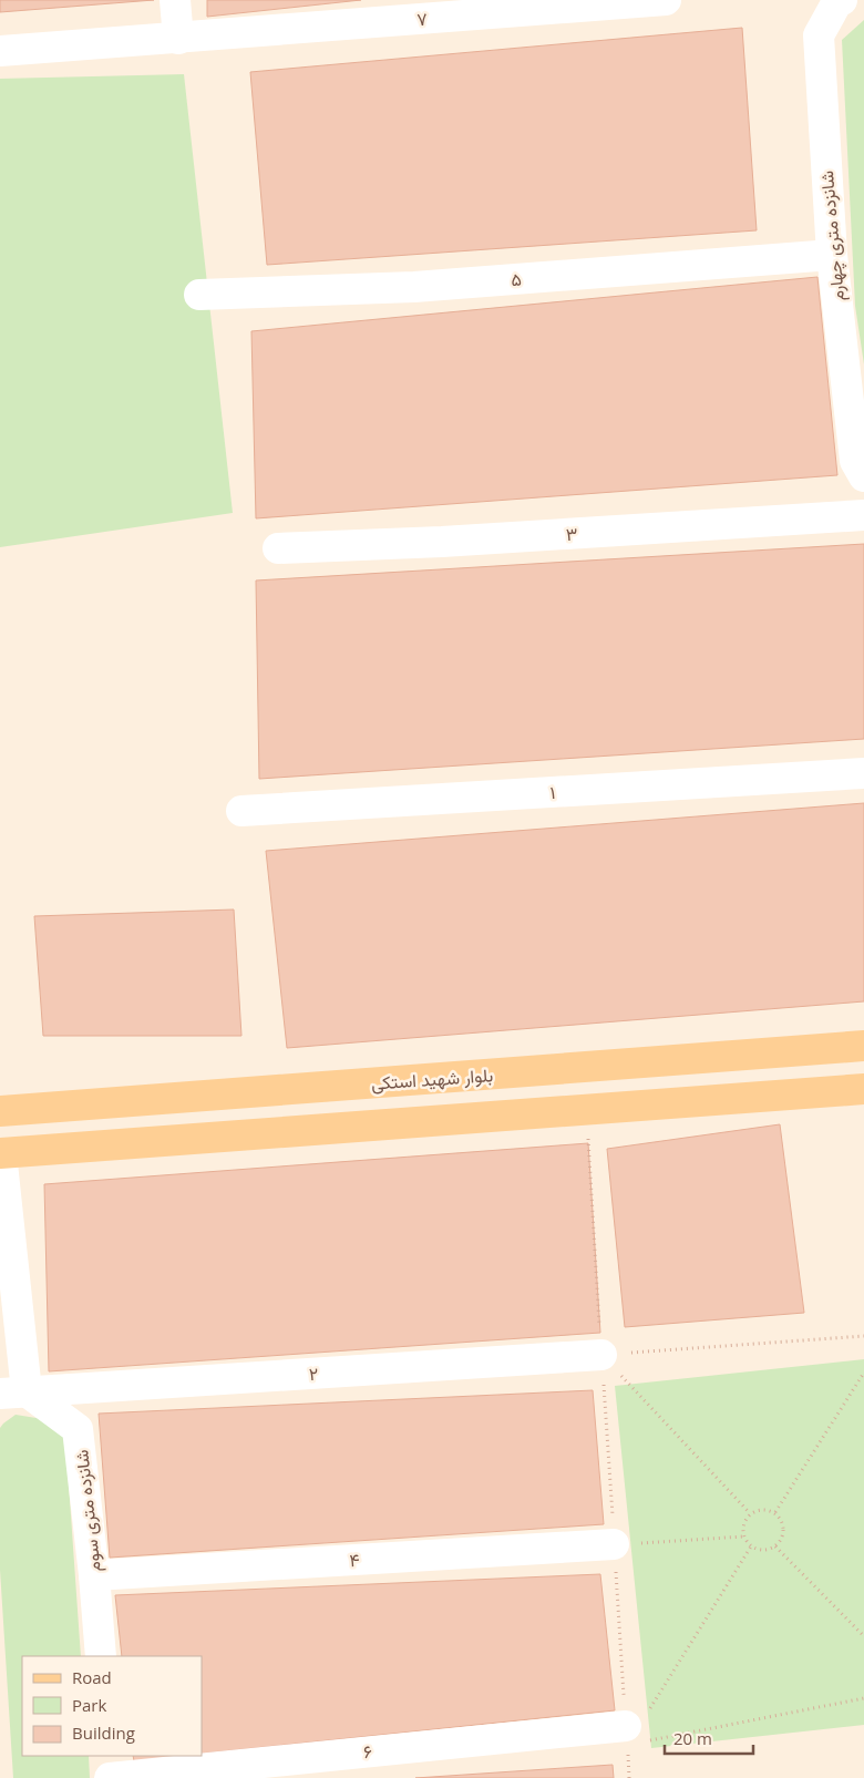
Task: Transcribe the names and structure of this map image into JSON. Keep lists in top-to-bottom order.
{
  "streets": {
    "main road": ["بلوار شهید استکی"],
    "street": [
      "۷",
      "شانزده متری چهارم",
      "۵",
      "۳",
      "۱",
      "۲",
      "شانزده متری سوم",
      "۴",
      "۶"
    ]
  },
  "crossings": [
    ["شانزده متری چهارم", "۵"],
    ["۲", "شانزده متری سوم"],
    ["شانزده متری سوم", "۴"]
  ],
  "legend": ["Road", "Park", "Building"],
  "scale_bar": "20 m"
}
